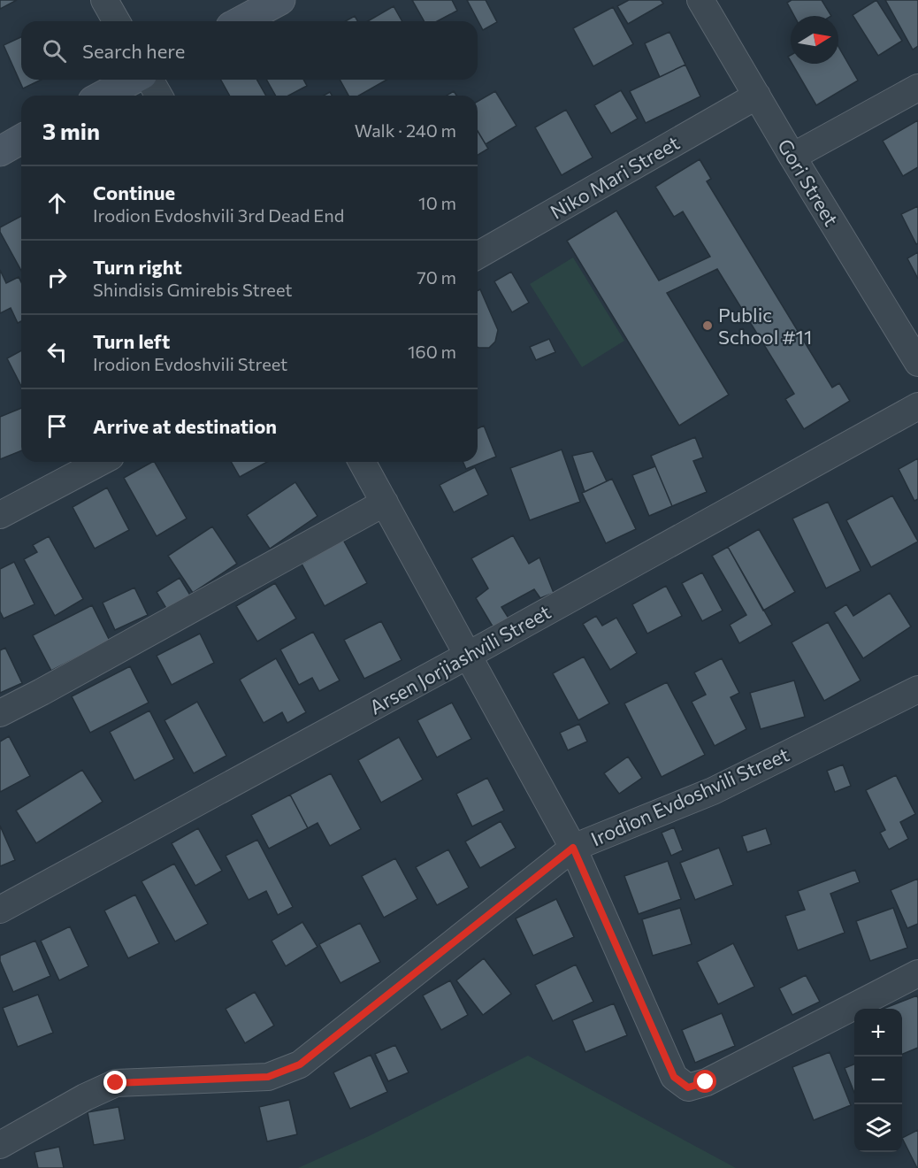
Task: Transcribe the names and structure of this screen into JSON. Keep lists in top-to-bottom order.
{
  "streets": {
    "street": [
      "Niko Mari Street",
      "Gori Street",
      "Arsen Jorjiashvili Street",
      "Irodion Evdoshvili Street"
    ]
  },
  "crossings": [
    ["Niko Mari Street", "Gori Street"]
  ],
  "places": ["Public School #11"],
  "north": "right",
  "page": {
    "search": "Search here",
    "heading": ["3 min", "Walk · 240 m"],
    "list": [
      ["Continue", "Irodion Evdoshvili 3rd Dead End", "10 m"],
      ["Turn right", "Shindisis Gmirebis Street", "70 m"],
      ["Turn left", "Irodion Evdoshvili Street", "160 m"],
      "Arrive at destination"
    ],
    "map_buttons": ["+", "−"]
  }
}
